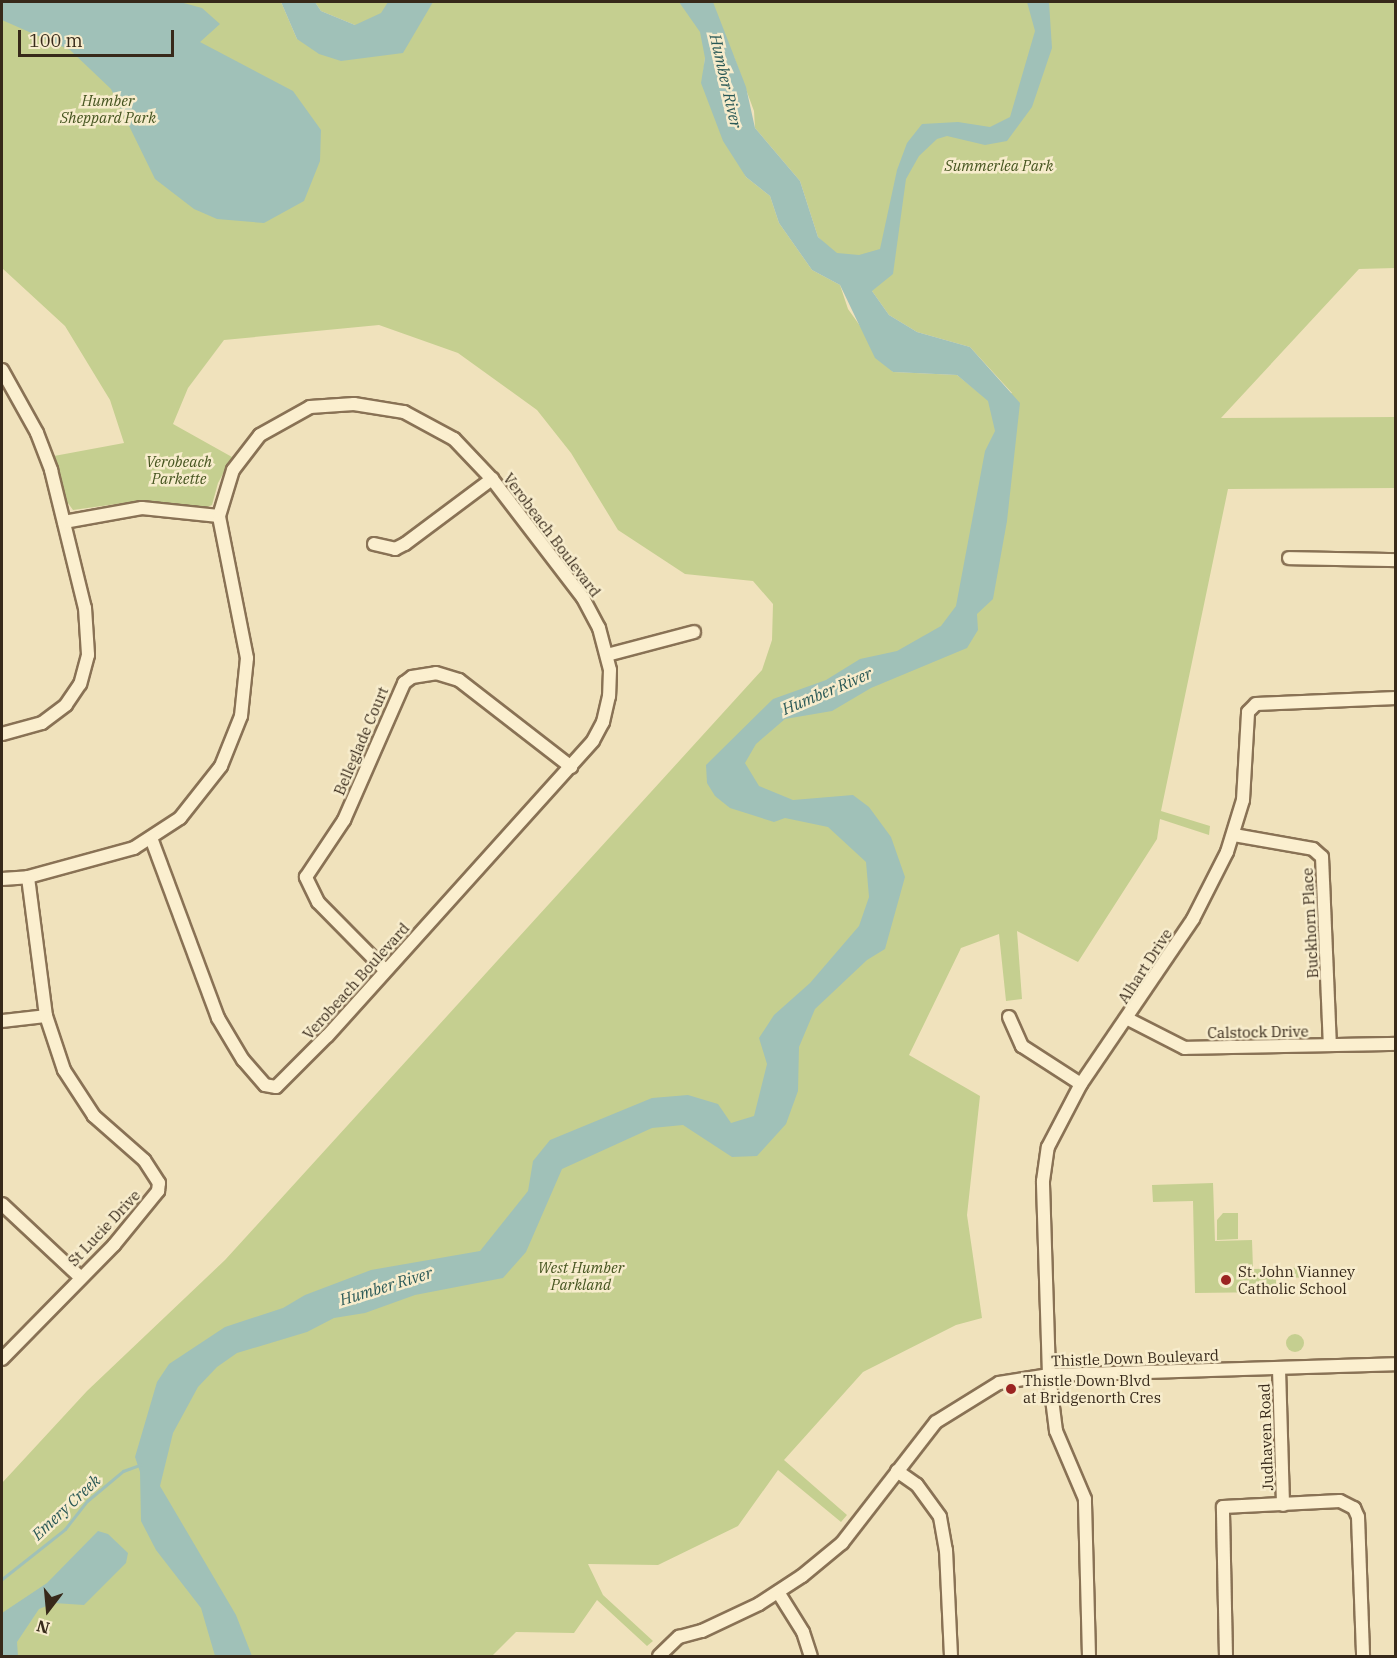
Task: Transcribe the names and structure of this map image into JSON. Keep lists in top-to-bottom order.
{
  "streets": {
    "street": [
      "Verobeach Boulevard",
      "Belleglade Court",
      "Buckhorn Place",
      "Alhart Drive",
      "Calstock Drive",
      "St Lucie Drive",
      "Thistle Down Boulevard",
      "Judhaven Road"
    ]
  },
  "crossings": [
    ["Verobeach Boulevard", "Belleglade Court"],
    ["Verobeach Boulevard", "St Lucie Drive"],
    ["Buckhorn Place", "Alhart Drive"],
    ["Buckhorn Place", "Calstock Drive"],
    ["Alhart Drive", "Calstock Drive"],
    ["Alhart Drive", "Thistle Down Boulevard"],
    ["Thistle Down Boulevard", "Judhaven Road"]
  ],
  "water": ["Humber River", "Emery Creek"],
  "parks": [
    "Humber Sheppard Park",
    "Summerlea Park",
    "Verobeach Parkette",
    "West Humber Parkland"
  ],
  "places": ["St. John Vianney Catholic School", "Thistle Down Blvd at Bridgenorth Cres"],
  "scale_bar": "100 m",
  "north": "bottom"
}
